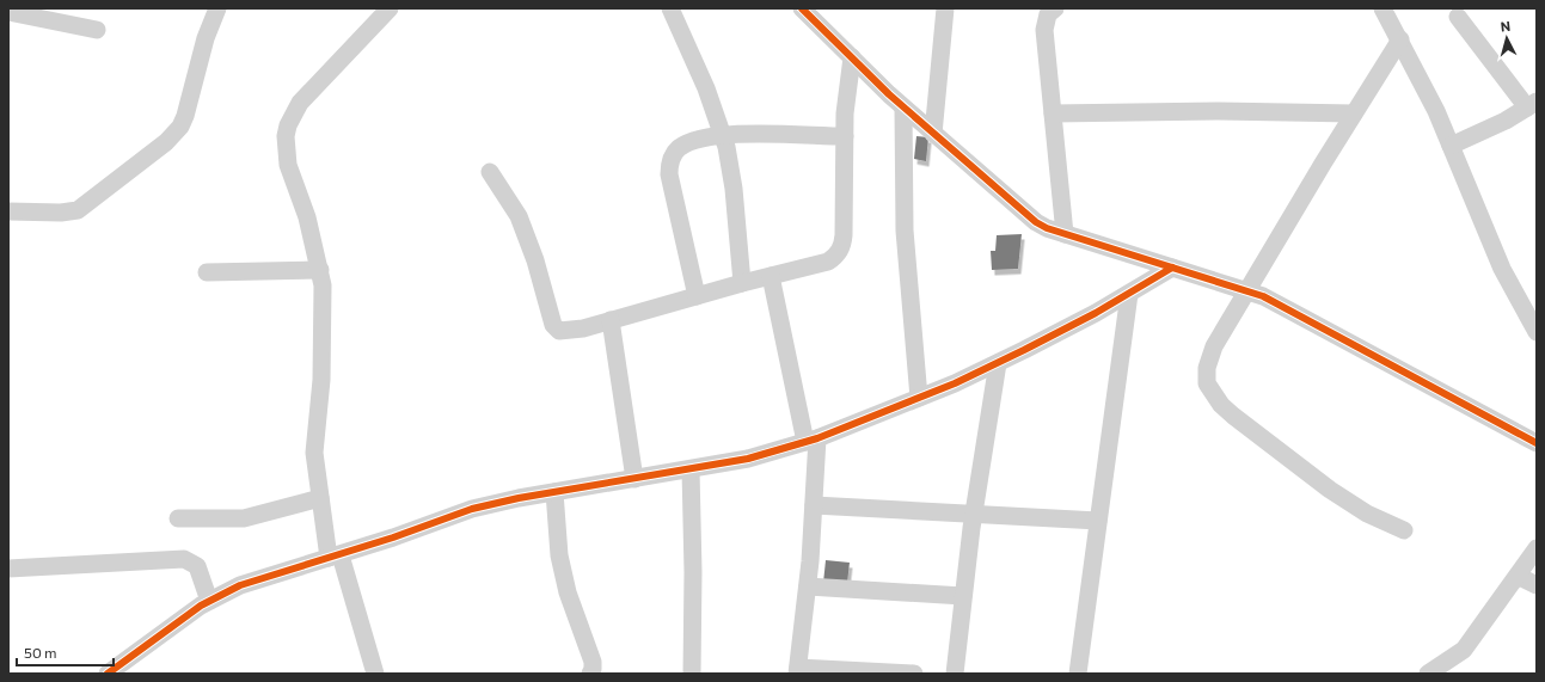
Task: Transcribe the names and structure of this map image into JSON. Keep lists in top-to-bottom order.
{
  "scale_bar": "50 m",
  "north": "top"
}
